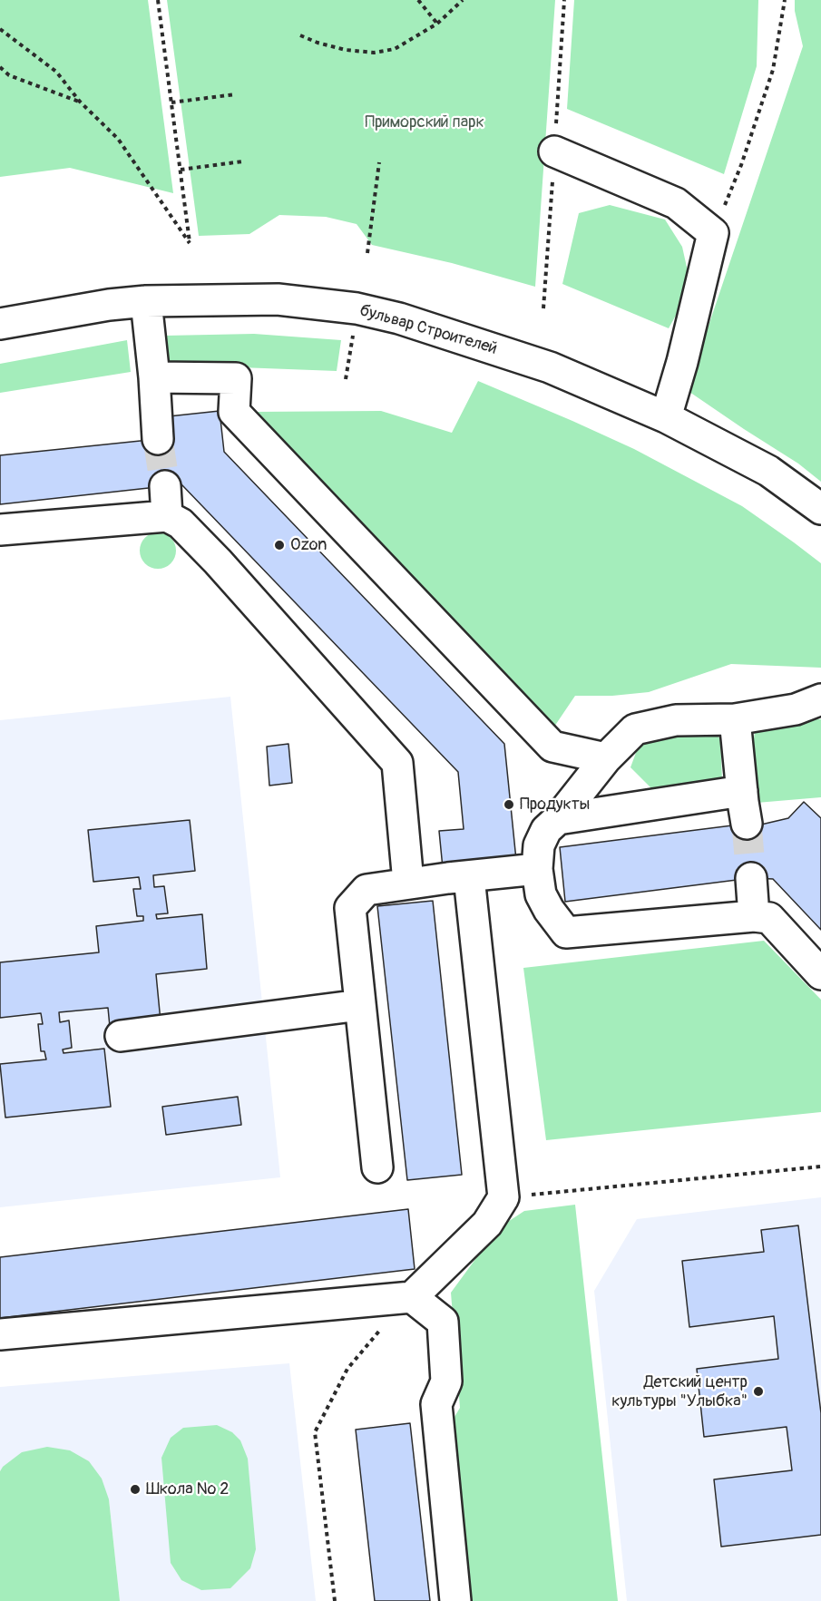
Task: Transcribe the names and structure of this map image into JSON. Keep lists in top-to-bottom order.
{
  "streets": {
    "street": ["бульвар Строителей"]
  },
  "parks": ["Приморский парк"],
  "places": [
    "Ozon",
    "Продукты",
    "Детский центр культуры \"Улыбка\"",
    "Школа № 2"
  ]
}
